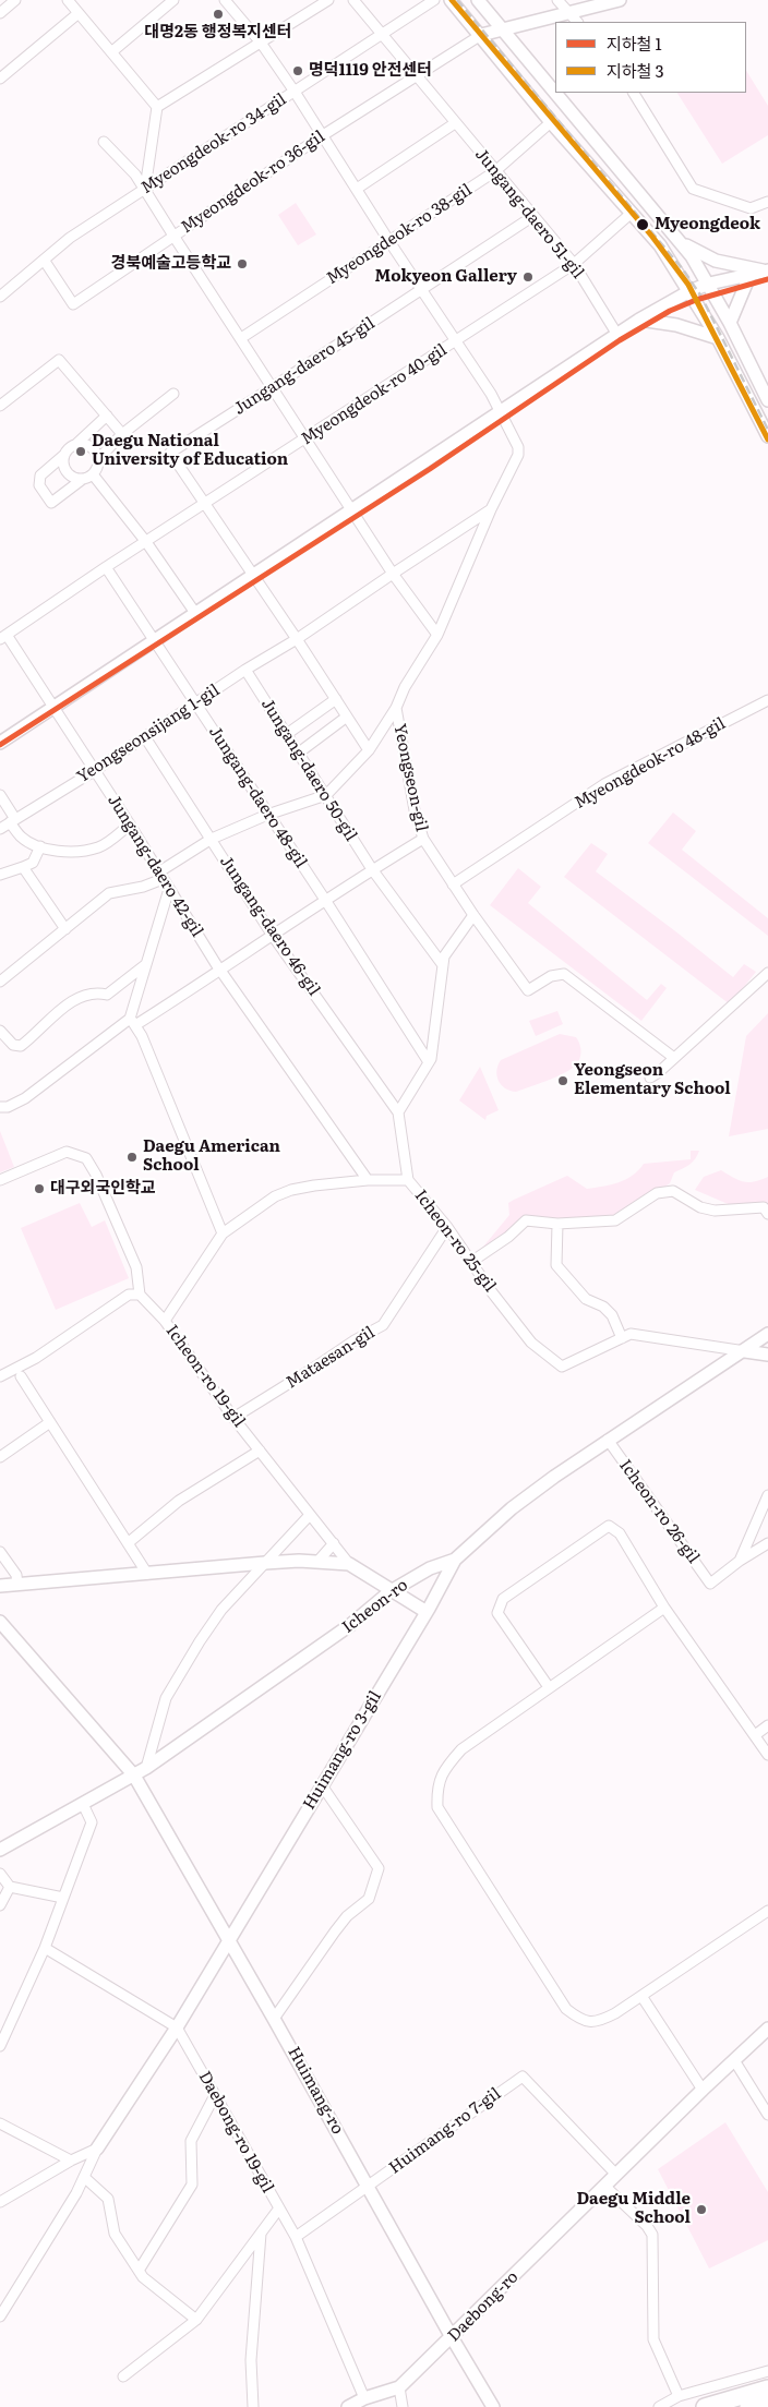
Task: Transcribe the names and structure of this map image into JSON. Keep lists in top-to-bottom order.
{
  "streets": {
    "street": [
      "Myeongdeok-ro 34-gil",
      "Myeongdeok-ro 36-gil",
      "Jungang-daero 51-gil",
      "Myeongdeok-ro 38-gil",
      "Jungang-daero 45-gil",
      "Myeongdeok-ro 40-gil",
      "Yeongseonsijang 1-gil",
      "Myeongdeok-ro 48-gil",
      "Jungang-daero 50-gil",
      "Yeongseon-gil",
      "Jungang-daero 48-gil",
      "Jungang-daero 42-gil",
      "Jungang-daero 46-gil",
      "Icheon-ro 25-gil",
      "Mataesan-gil",
      "Icheon-ro 19-gil",
      "Icheon-ro 26-gil",
      "Icheon-ro",
      "Huimang-ro 3-gil",
      "Huimang-ro",
      "Huimang-ro 7-gil",
      "Daebong-ro 19-gil",
      "Daebong-ro"
    ]
  },
  "crossings": [
    ["Myeongdeok-ro 34-gil", "Myeongdeok-ro 36-gil"],
    ["Myeongdeok-ro 34-gil", "Jungang-daero 51-gil"],
    ["Myeongdeok-ro 36-gil", "Jungang-daero 51-gil"],
    ["Jungang-daero 51-gil", "Myeongdeok-ro 38-gil"],
    ["Jungang-daero 51-gil", "Jungang-daero 45-gil"],
    ["Jungang-daero 51-gil", "Myeongdeok-ro 40-gil"],
    ["Jungang-daero 45-gil", "Myeongdeok-ro 40-gil"],
    ["Jungang-daero 45-gil", "Yeongseonsijang 1-gil"],
    ["Myeongdeok-ro 40-gil", "Jungang-daero 48-gil"],
    ["Myeongdeok-ro 40-gil", "Jungang-daero 42-gil"],
    ["Yeongseonsijang 1-gil", "Jungang-daero 50-gil"],
    ["Yeongseonsijang 1-gil", "Yeongseon-gil"],
    ["Yeongseonsijang 1-gil", "Jungang-daero 48-gil"],
    ["Yeongseonsijang 1-gil", "Jungang-daero 42-gil"],
    ["Yeongseonsijang 1-gil", "Jungang-daero 46-gil"],
    ["Myeongdeok-ro 48-gil", "Yeongseon-gil"],
    ["Jungang-daero 42-gil", "Icheon-ro 19-gil"],
    ["Jungang-daero 46-gil", "Icheon-ro 25-gil"],
    ["Icheon-ro 25-gil", "Mataesan-gil"],
    ["Mataesan-gil", "Icheon-ro 19-gil"],
    ["Icheon-ro 26-gil", "Icheon-ro"],
    ["Icheon-ro", "Huimang-ro 3-gil"],
    ["Icheon-ro", "Huimang-ro"],
    ["Huimang-ro 3-gil", "Huimang-ro"],
    ["Huimang-ro 3-gil", "Daebong-ro 19-gil"],
    ["Huimang-ro", "Huimang-ro 7-gil"],
    ["Huimang-ro", "Daebong-ro"],
    ["Huimang-ro 7-gil", "Daebong-ro"],
    ["Daebong-ro 19-gil", "Daebong-ro"]
  ],
  "places": [
    "대명2동 행정복지센터",
    "명덕1119 안전센터",
    "Myeongdeok",
    "경북예술고등학교",
    "Mokyeon Gallery",
    "Daegu National University of Education",
    "Yeongseon Elementary School",
    "Daegu American School",
    "대구외국인학교",
    "Daegu Middle School"
  ],
  "lines": ["metro line 3", "metro line 1"],
  "legend": ["지하철 1", "지하철 3"]
}
